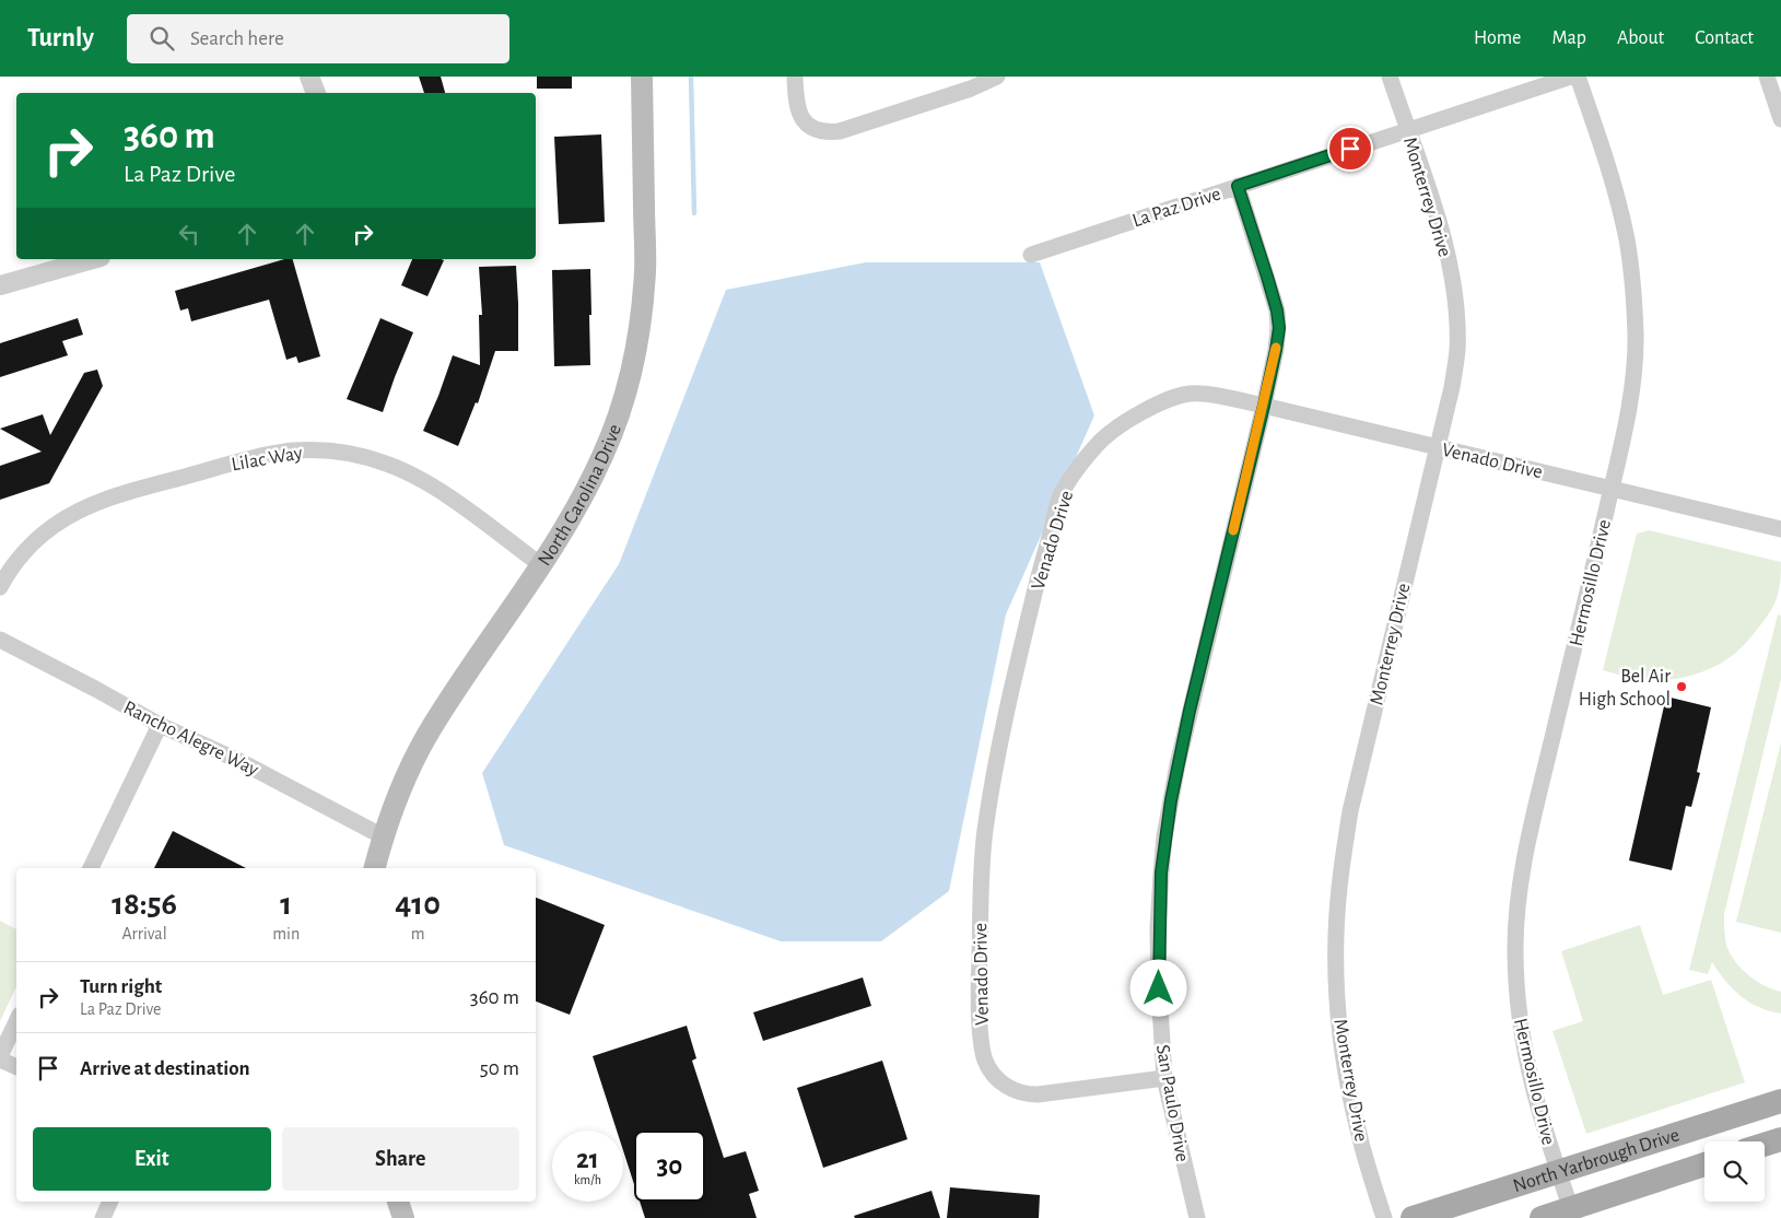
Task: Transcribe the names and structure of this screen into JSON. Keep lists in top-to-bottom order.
{
  "streets": {
    "main road": ["North Carolina Drive", "North Yarbrough Drive"],
    "street": [
      "Monterrey Drive",
      "La Paz Drive",
      "Lilac Way",
      "Venado Drive",
      "Hermosillo Drive",
      "Rancho Alegre Way",
      "San Paulo Drive"
    ]
  },
  "crossings": [
    ["Monterrey Drive", "La Paz Drive"],
    ["Monterrey Drive", "Venado Drive"],
    ["La Paz Drive", "San Paulo Drive"],
    ["Lilac Way", "North Carolina Drive"],
    ["Venado Drive", "Hermosillo Drive"],
    ["Venado Drive", "San Paulo Drive"],
    ["North Carolina Drive", "Rancho Alegre Way"],
    ["Hermosillo Drive", "North Yarbrough Drive"]
  ],
  "places": ["Bel Air High School"],
  "page": {
    "header": "Turnly",
    "search": "Search here",
    "nav": [
      "Home",
      "Map",
      "About",
      "Contact"
    ],
    "turn": ["360 m", "La Paz Drive"],
    "eta": [
      "18:56",
      "Arrival",
      "1",
      "min",
      "410",
      "m"
    ],
    "list": [
      {
        "name": "Turn right",
        "note": "La Paz Drive",
        "value": "360 m"
      },
      {
        "name": "Arrive at destination",
        "value": "50 m"
      }
    ],
    "buttons": ["Exit", "Share"],
    "speed": "21 km/h",
    "limit": "30"
  }
}
